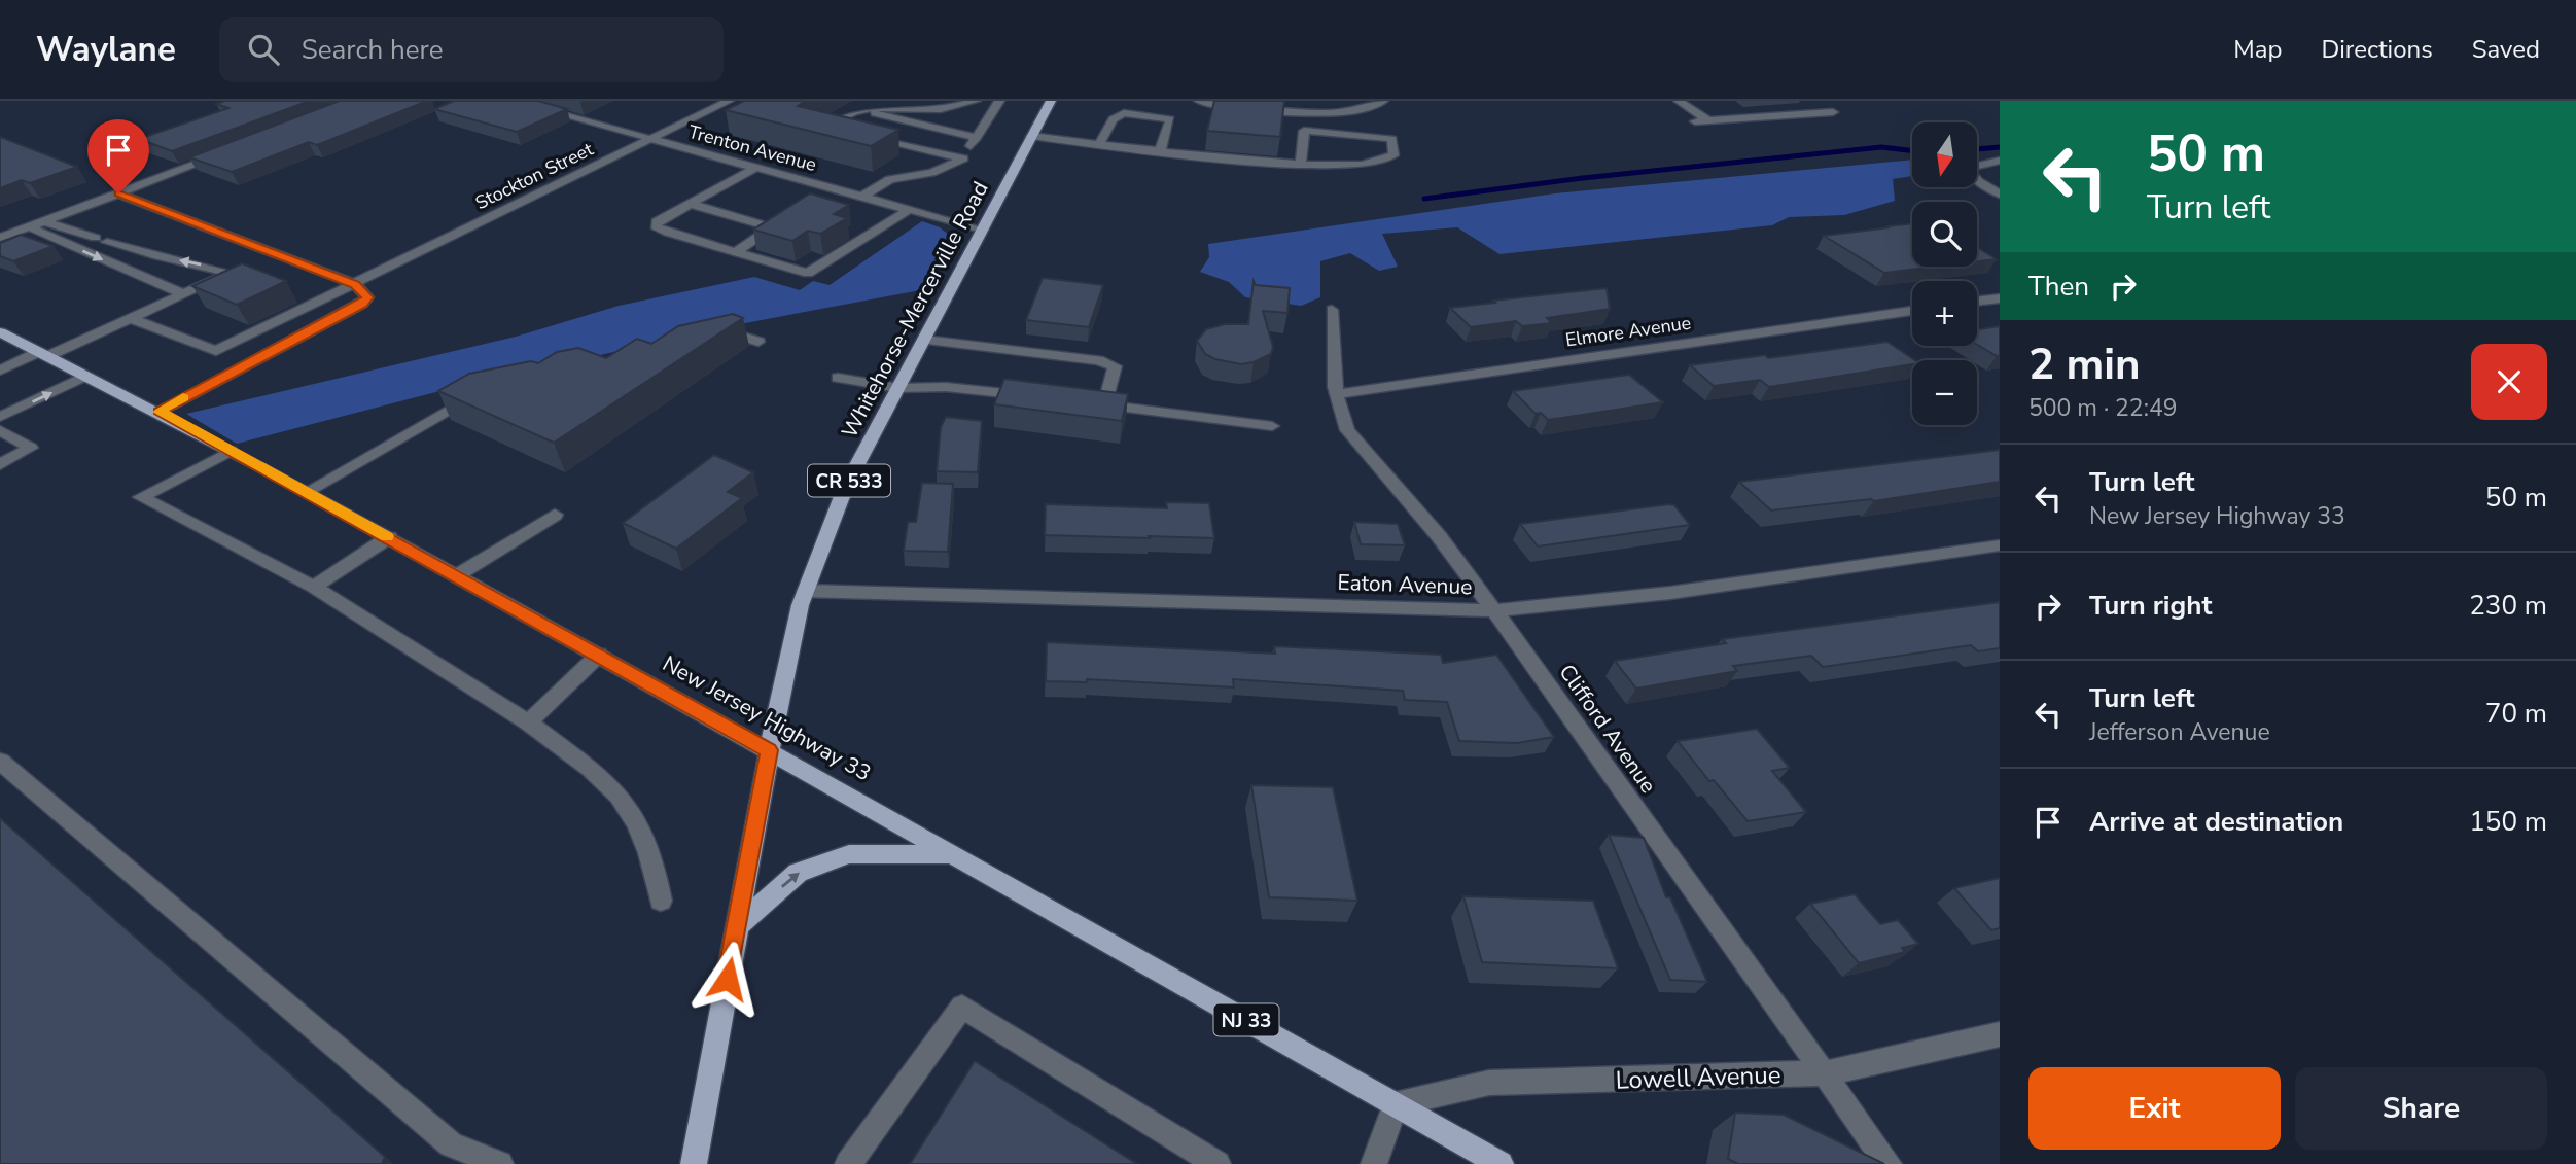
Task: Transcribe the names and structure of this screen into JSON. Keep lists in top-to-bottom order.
{
  "streets": {
    "main road": [
      "Whitehorse-Mercerville Road",
      "CR 533",
      "New Jersey Highway 33",
      "NJ 33"
    ],
    "street": [
      "Trenton Avenue",
      "Stockton Street",
      "Elmore Avenue",
      "Eaton Avenue",
      "Clifford Avenue",
      "Lowell Avenue"
    ]
  },
  "crossings": [
    ["Trenton Avenue", "Stockton Street"],
    ["Trenton Avenue", "Whitehorse-Mercerville Road"],
    ["Whitehorse-Mercerville Road", "CR 533"],
    ["Whitehorse-Mercerville Road", "Eaton Avenue"],
    ["Whitehorse-Mercerville Road", "New Jersey Highway 33"],
    ["Elmore Avenue", "Clifford Avenue"],
    ["CR 533", "New Jersey Highway 33"],
    ["Eaton Avenue", "Clifford Avenue"],
    ["New Jersey Highway 33", "Lowell Avenue"],
    ["Clifford Avenue", "Lowell Avenue"]
  ],
  "north": "bottom",
  "page": {
    "header": "Waylane",
    "search": "Search here",
    "nav": ["Map", "Directions", "Saved"],
    "turn": ["50 m", "Turn left"],
    "map_buttons": ["+", "−"],
    "then": "Then",
    "heading": ["2 min", "500 m · 22:49"],
    "list": [
      {
        "name": "Turn left",
        "note": "New Jersey Highway 33",
        "value": "50 m"
      },
      {
        "name": "Turn right",
        "value": "230 m"
      },
      {
        "name": "Turn left",
        "note": "Jefferson Avenue",
        "value": "70 m"
      },
      {
        "name": "Arrive at destination",
        "value": "150 m"
      }
    ],
    "buttons": ["Exit", "Share"]
  }
}
